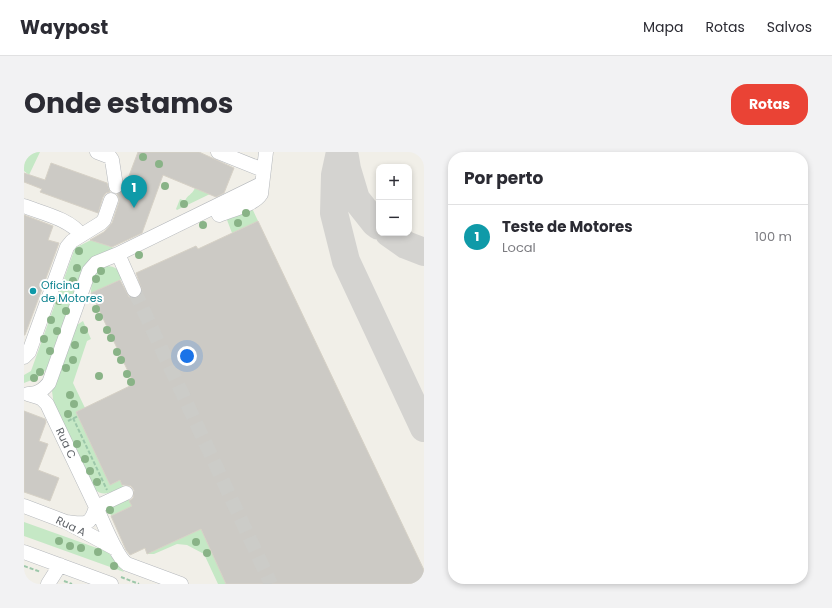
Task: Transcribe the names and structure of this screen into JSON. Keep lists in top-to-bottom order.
{
  "streets": {
    "street": ["Rua C", "Rua A"]
  },
  "crossings": [
    ["Rua C", "Rua A"]
  ],
  "places": ["Oficina de Motores"],
  "page": {
    "header": "Waypost",
    "nav": ["Mapa", "Rotas", "Salvos"],
    "title": "Onde estamos",
    "buttons": "Rotas",
    "heading": "Por perto",
    "map_buttons": ["+", "−"],
    "pins": "1",
    "list": [
      {
        "mark": "1",
        "name": "Teste de Motores",
        "note": "Local",
        "value": "100 m"
      }
    ]
  }
}
